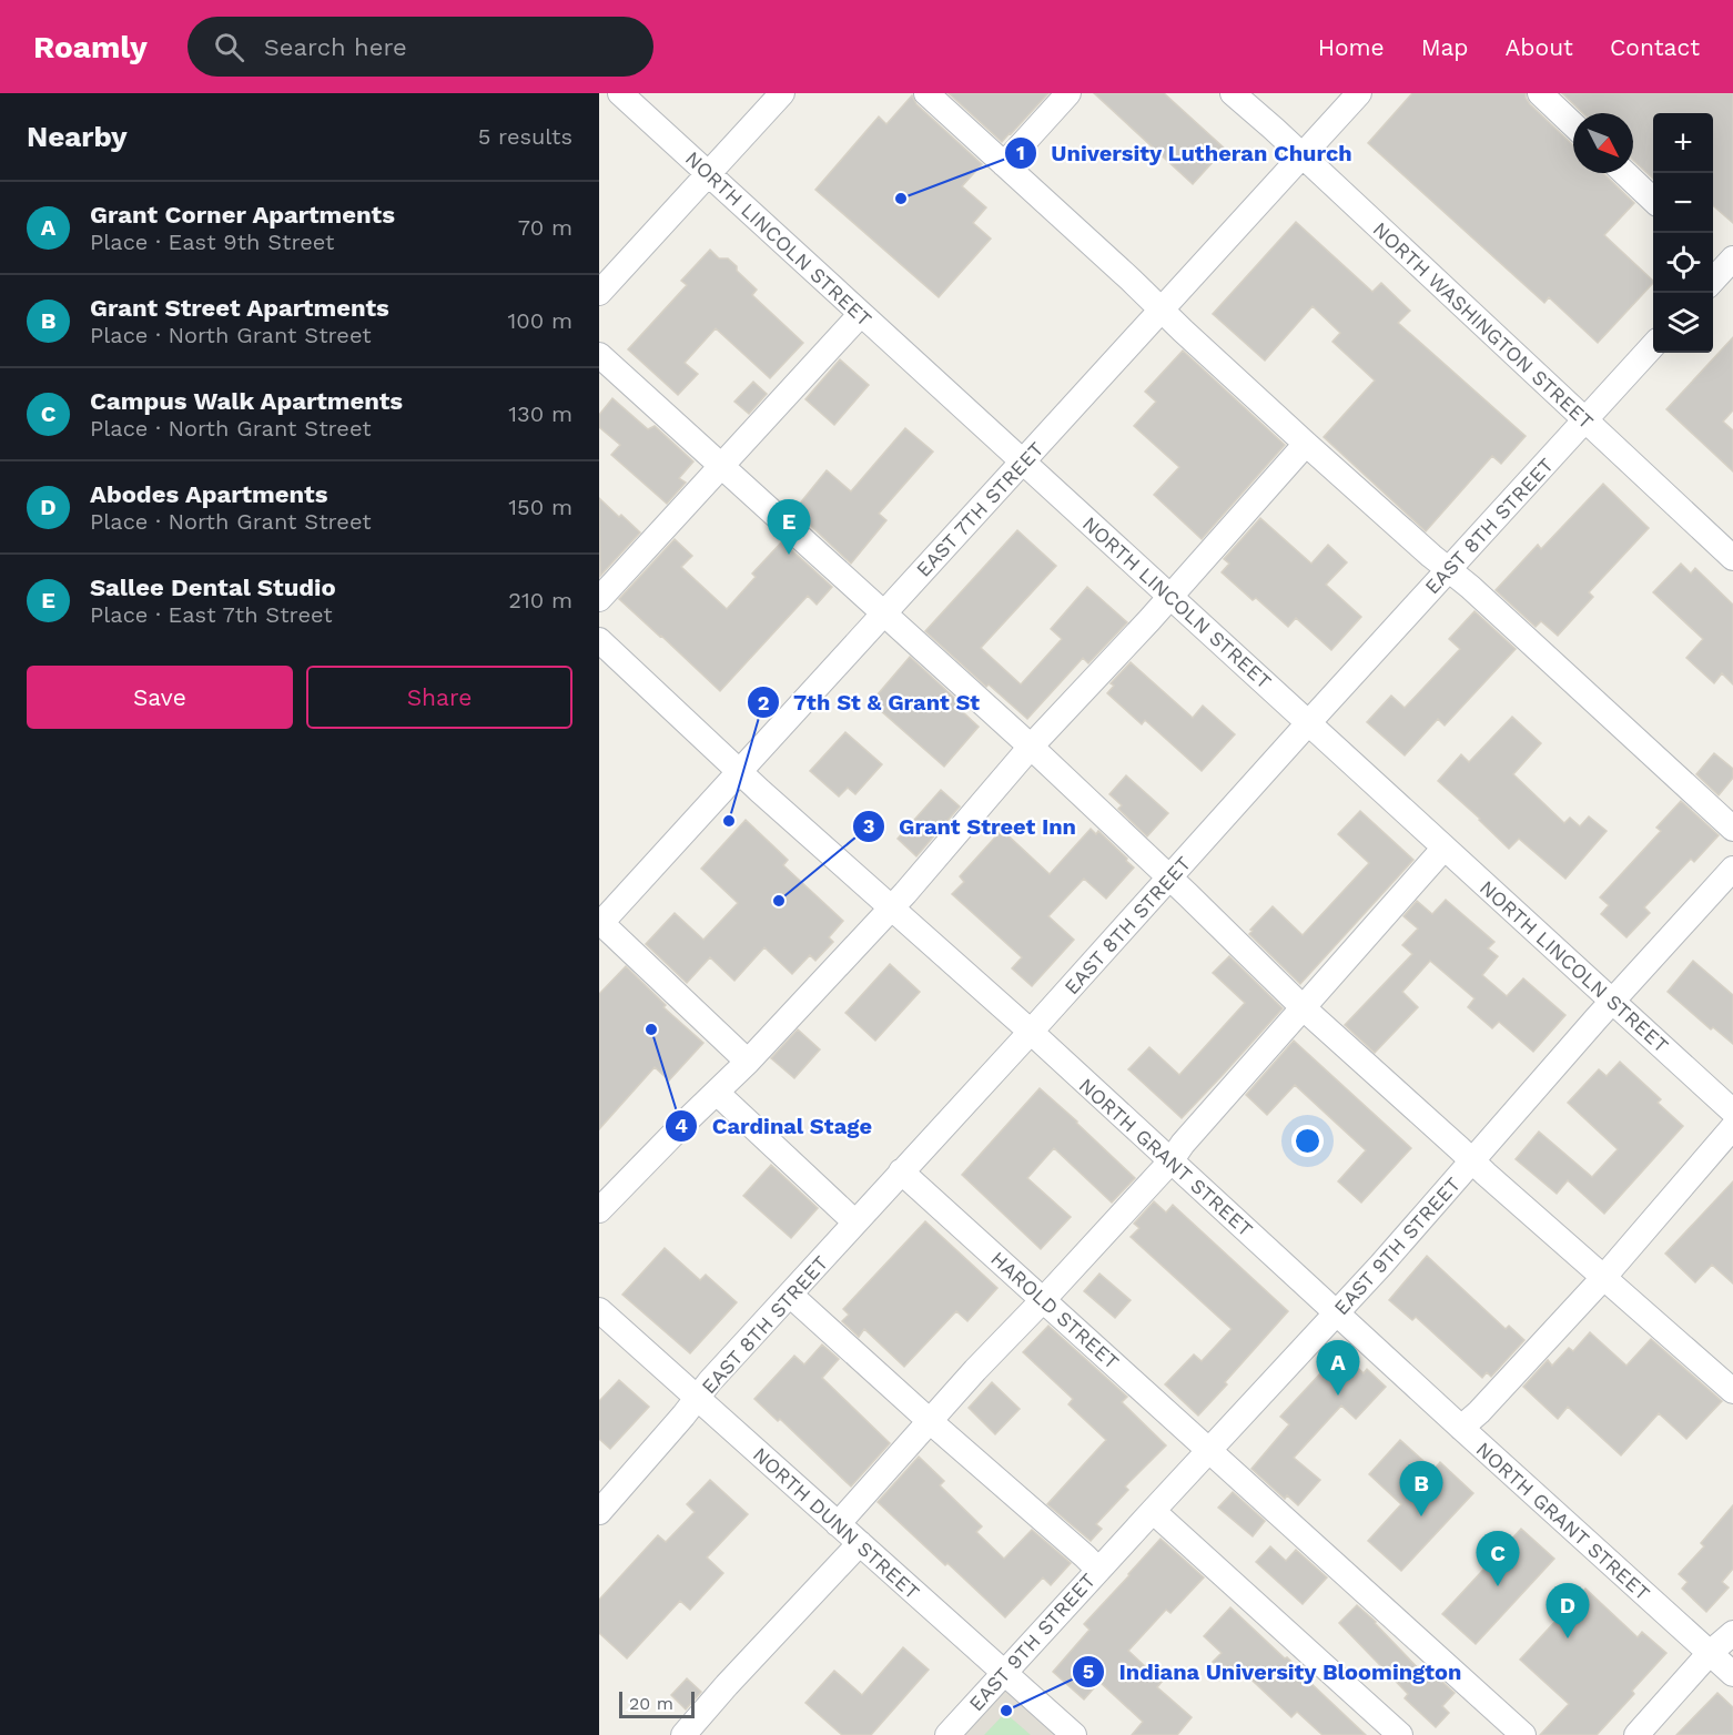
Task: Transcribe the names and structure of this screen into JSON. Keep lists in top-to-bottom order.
{
  "streets": {
    "street": [
      "NORTH LINCOLN STREET",
      "NORTH WASHINGTON STREET",
      "EAST 7TH STREET",
      "EAST 8TH STREET",
      "NORTH GRANT STREET",
      "EAST 9TH STREET",
      "HAROLD STREET",
      "NORTH DUNN STREET"
    ]
  },
  "crossings": [
    ["NORTH LINCOLN STREET", "EAST 7TH STREET"],
    ["NORTH LINCOLN STREET", "EAST 8TH STREET"],
    ["NORTH LINCOLN STREET", "EAST 9TH STREET"],
    ["NORTH WASHINGTON STREET", "EAST 7TH STREET"],
    ["NORTH WASHINGTON STREET", "EAST 8TH STREET"],
    ["EAST 7TH STREET", "NORTH GRANT STREET"],
    ["EAST 8TH STREET", "NORTH GRANT STREET"],
    ["EAST 8TH STREET", "HAROLD STREET"],
    ["EAST 8TH STREET", "NORTH DUNN STREET"],
    ["NORTH GRANT STREET", "EAST 9TH STREET"],
    ["EAST 9TH STREET", "HAROLD STREET"],
    ["EAST 9TH STREET", "NORTH DUNN STREET"]
  ],
  "places": [
    "University Lutheran Church",
    "7th St & Grant St",
    "Grant Street Inn",
    "Cardinal Stage",
    "Indiana University Bloomington"
  ],
  "scale_bar": "20 m",
  "north": "bottom right",
  "page": {
    "header": "Roamly",
    "search": "Search here",
    "nav": [
      "Home",
      "Map",
      "About",
      "Contact"
    ],
    "heading": ["Nearby", "5 results"],
    "map_buttons": ["+", "−"],
    "list": [
      {
        "mark": "A",
        "name": "Grant Corner Apartments",
        "note": "Place · East 9th Street",
        "value": "70 m"
      },
      {
        "mark": "B",
        "name": "Grant Street Apartments",
        "note": "Place · North Grant Street",
        "value": "100 m"
      },
      {
        "mark": "C",
        "name": "Campus Walk Apartments",
        "note": "Place · North Grant Street",
        "value": "130 m"
      },
      {
        "mark": "D",
        "name": "Abodes Apartments",
        "note": "Place · North Grant Street",
        "value": "150 m"
      },
      {
        "mark": "E",
        "name": "Sallee Dental Studio",
        "note": "Place · East 7th Street",
        "value": "210 m"
      }
    ],
    "pins": [
      "E",
      "A",
      "B",
      "C",
      "D"
    ],
    "buttons": ["Save", "Share"],
    "scale": "20 m"
  }
}
